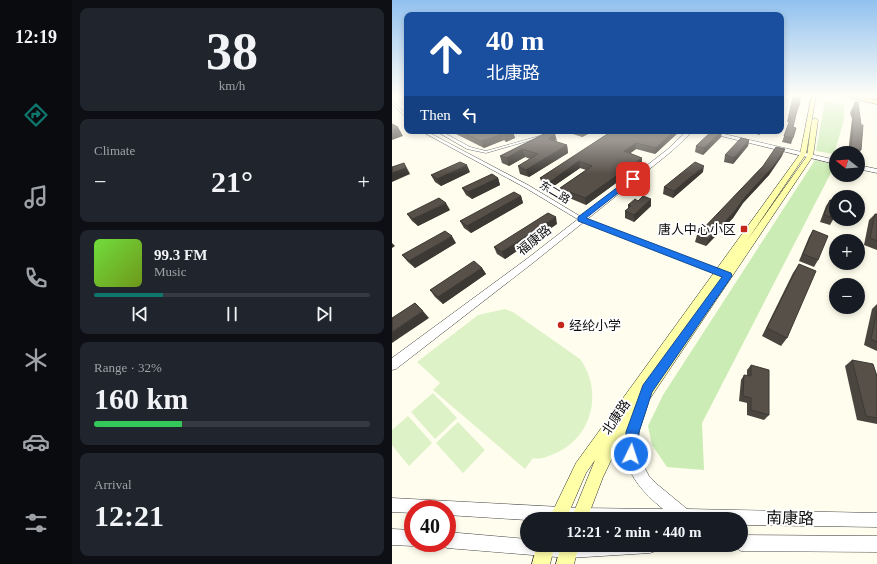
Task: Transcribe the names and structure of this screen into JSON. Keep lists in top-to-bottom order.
{
  "streets": {
    "main road": ["北康路"],
    "street": ["东二路", "福康路", "南康路"]
  },
  "crossings": [
    ["东二路", "福康路"],
    ["东二路", "北康路"]
  ],
  "places": {
    "transit": ["唐人中心小区"],
    "other": ["经纶小学"]
  },
  "north": "left",
  "page": {
    "tabs": "12:19",
    "tile": [
      ["38", "km/h"],
      "Climate",
      ["Range · 32%", "160 km"],
      ["Arrival", "12:21"]
    ],
    "turn": ["40 m", "北康路"],
    "then": "Then",
    "map_buttons": ["+", "−"],
    "heat": ["−", "21°", "+"],
    "song": ["99.3 FM", "Music"],
    "limit": "40",
    "trip": "12:21 · 2 min · 440 m"
  }
}
